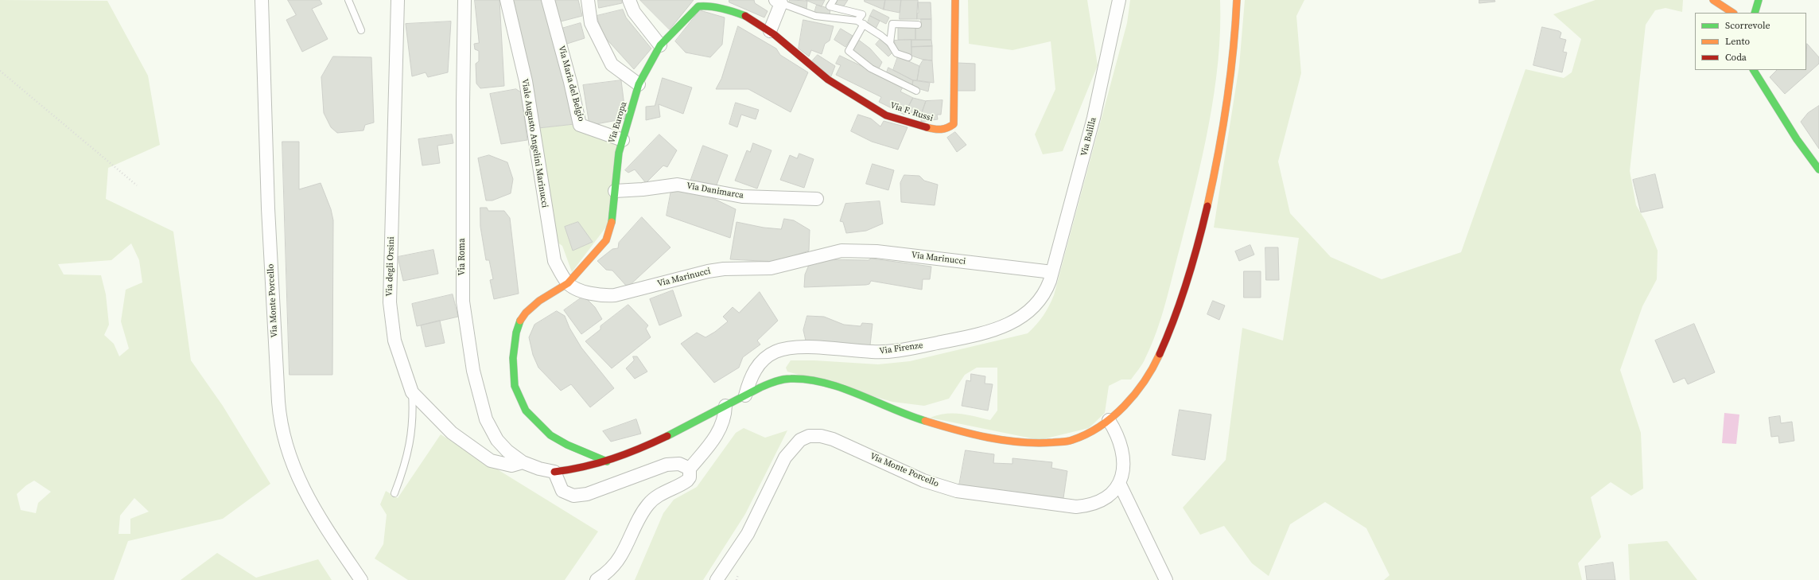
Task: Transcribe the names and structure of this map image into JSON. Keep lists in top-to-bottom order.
{
  "streets": {
    "street": [
      "Via Maria del Belgio",
      "Via F. Russi",
      "Via Europa",
      "Via Balilla",
      "Viale Augusto Angelini Marinucci",
      "Via Danimarca",
      "Via Roma",
      "Via Marinucci",
      "Via degli Orsini",
      "Via Monte Porcello",
      "Via Firenze"
    ]
  },
  "crossings": [
    ["Via Maria del Belgio", "Via Europa"],
    ["Via F. Russi", "Via Europa"],
    ["Via Europa", "Viale Augusto Angelini Marinucci"],
    ["Via Europa", "Via Danimarca"],
    ["Via Europa", "Via Marinucci"],
    ["Via Balilla", "Via Marinucci"],
    ["Via Balilla", "Via Firenze"],
    ["Viale Augusto Angelini Marinucci", "Via Marinucci"],
    ["Via Roma", "Via degli Orsini"],
    ["Via Marinucci", "Via Firenze"]
  ],
  "legend": ["Scorrevole", "Lento", "Coda"]
}
